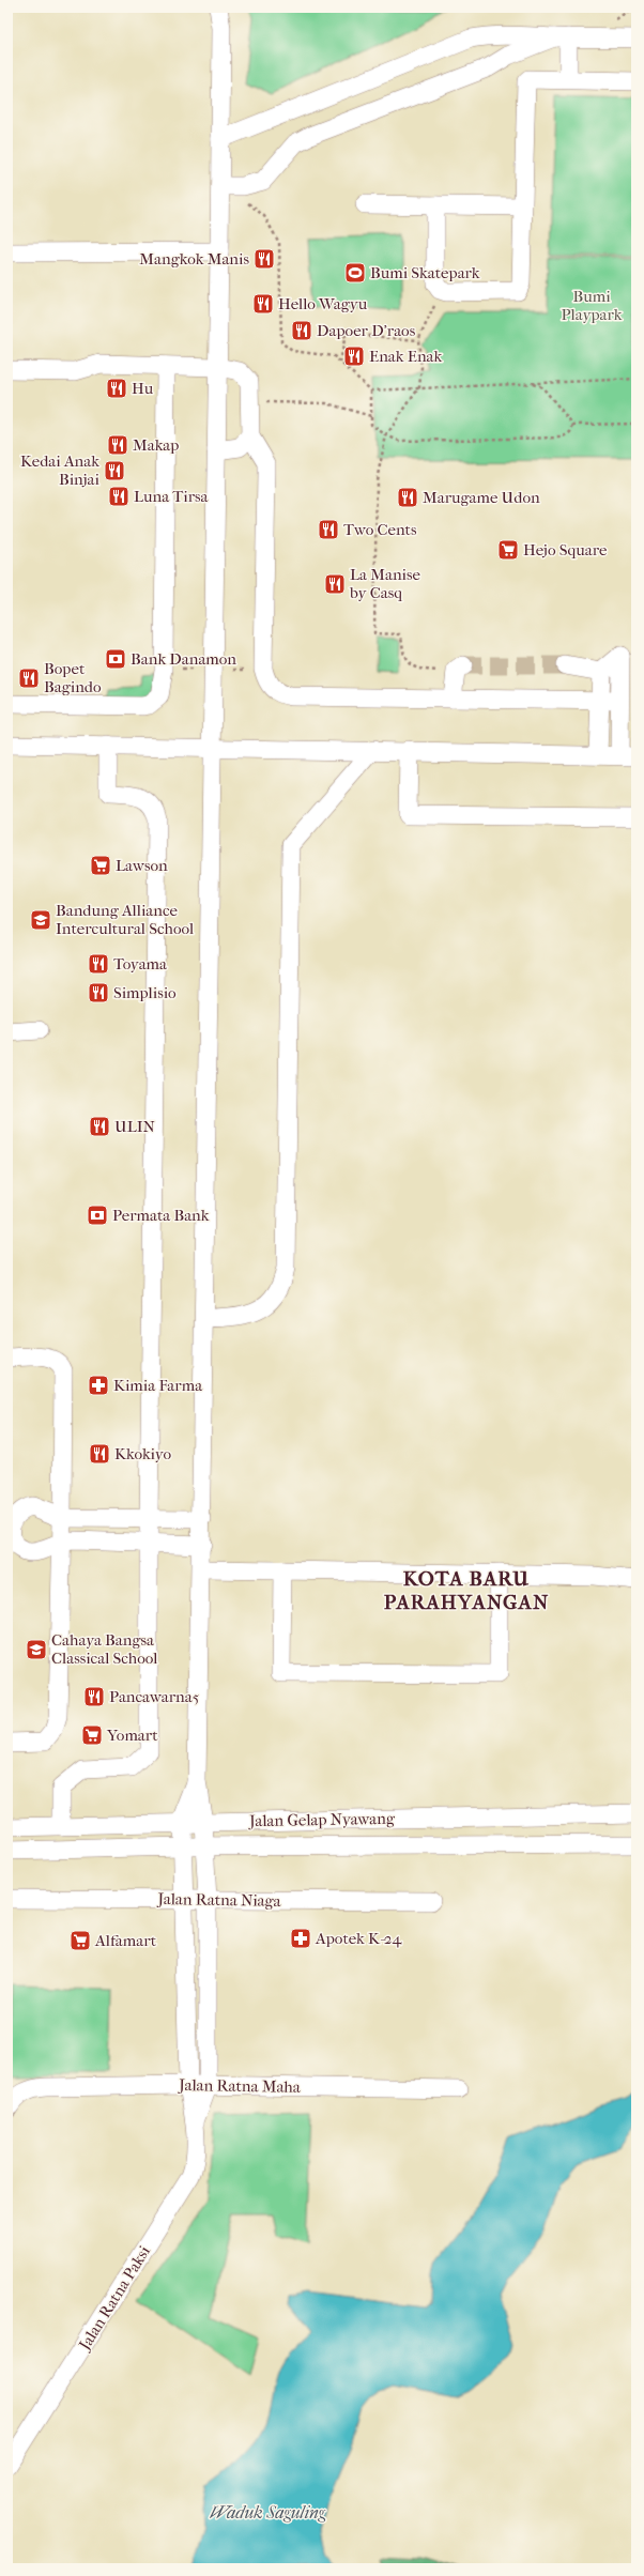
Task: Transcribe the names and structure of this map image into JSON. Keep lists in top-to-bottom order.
{
  "streets": {
    "street": [
      "Jalan Gelap Nyawang",
      "Jalan Ratna Niaga",
      "Jalan Ratna Maha",
      "Jalan Ratna Paksi"
    ]
  },
  "districts": ["KOTA BARU PARAHYANGAN"],
  "water": ["Waduk Saguling"],
  "parks": ["Bumi Playpark"],
  "places": {
    "restaurant": [
      "Mangkok Manis",
      "Hello Wagyu",
      "Dapoer D'raos",
      "Enak Enak",
      "Hu",
      "Makap",
      "Kedai Anak Binjai",
      "Luna Tirsa",
      "Marugame Udon",
      "Two Cents",
      "La Manise by Casq",
      "Bopet Bagindo",
      "Toyama",
      "Simplisio",
      "ULIN",
      "Kkokiyo",
      "Pancawarna5"
    ],
    "sports": ["Bumi Skatepark"],
    "supermarket": [
      "Hejo Square",
      "Lawson",
      "Yomart",
      "Alfamart"
    ],
    "bank": ["Bank Danamon", "Permata Bank"],
    "school or university": ["Bandung Alliance Intercultural School", "Cahaya Bangsa Classical School"],
    "pharmacy": ["Kimia Farma", "Apotek K-24"]
  }
}
